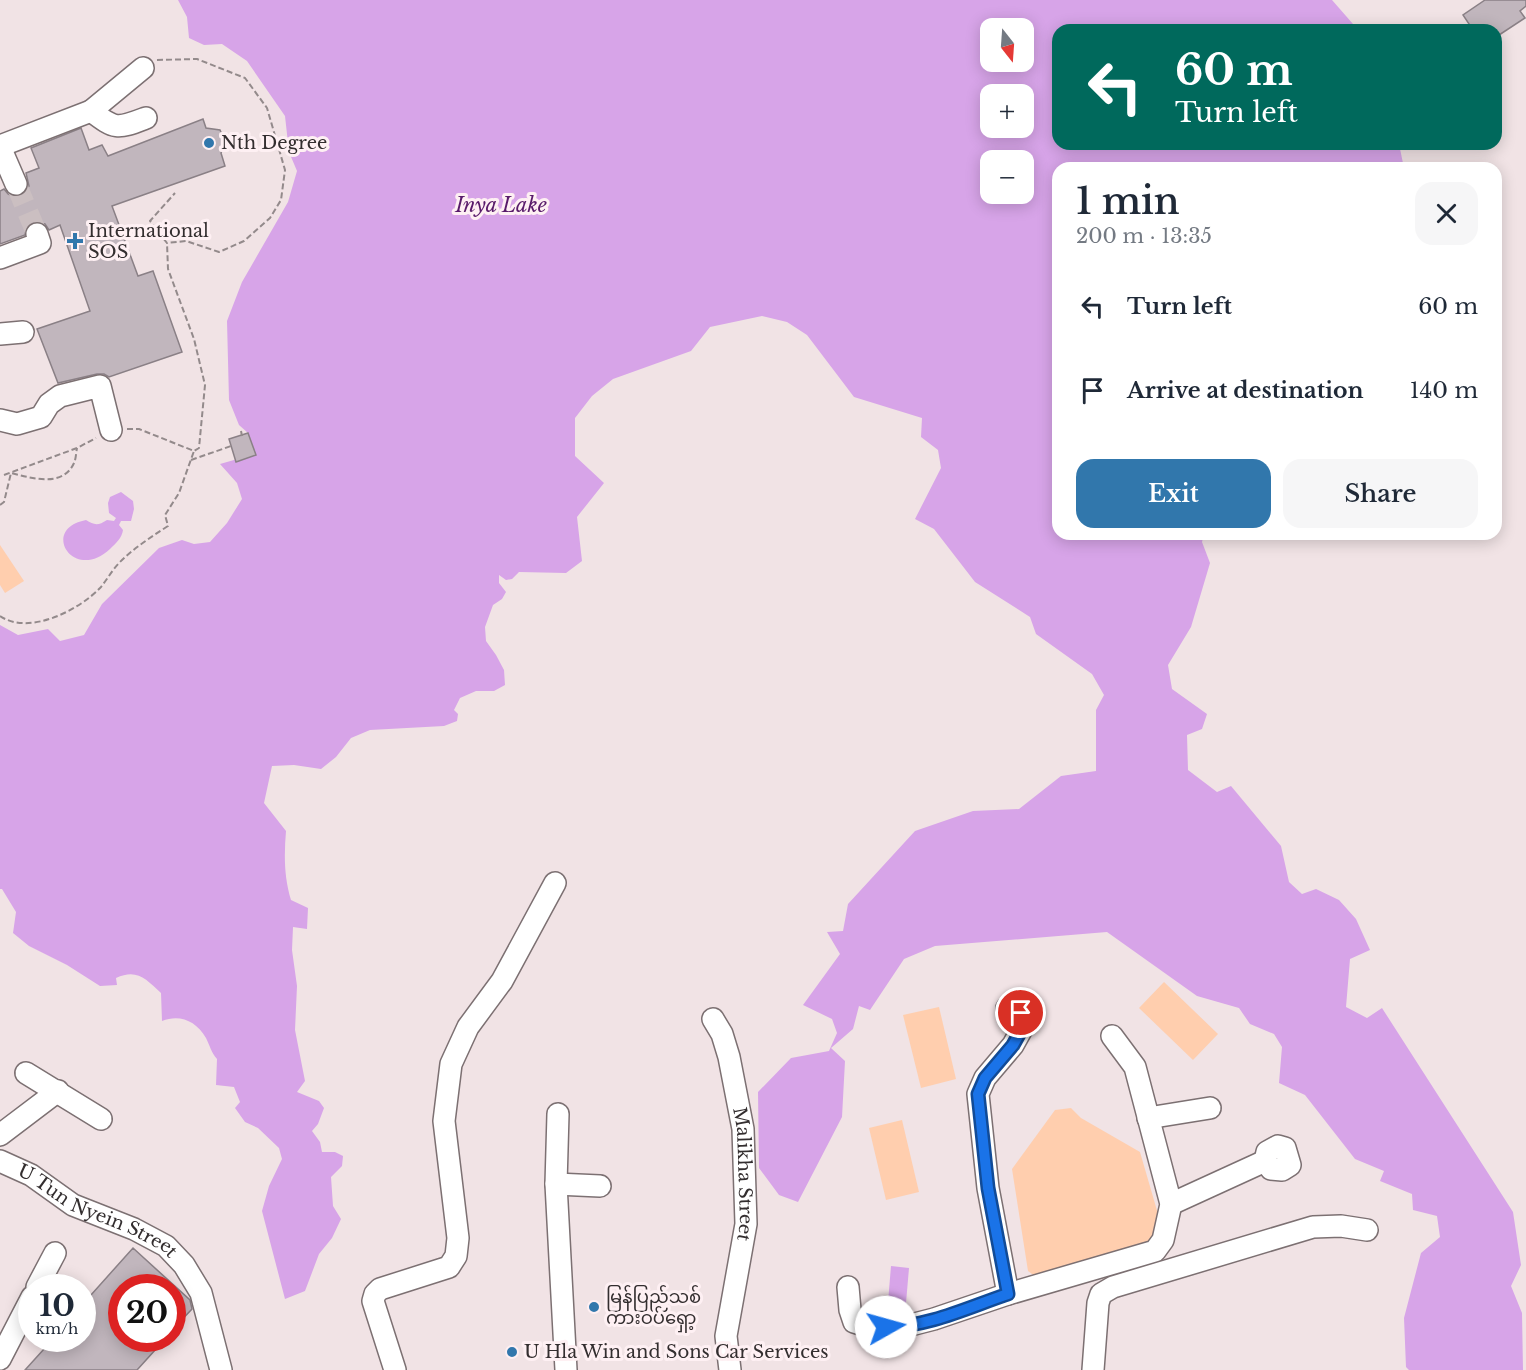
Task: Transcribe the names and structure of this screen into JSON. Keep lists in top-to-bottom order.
{
  "streets": {
    "street": ["Malikha Street", "U Tun Nyein Street"]
  },
  "water": ["Inya Lake"],
  "places": {
    "other": ["Nth Degree", "မြန်ပြည်သစ် ကားဝပ်ရှော့", "U Hla Win and Sons Car Services"],
    "health": ["International SOS"]
  },
  "north": "bottom",
  "page": {
    "map_buttons": ["+", "−"],
    "turn": ["60 m", "Turn left"],
    "heading": ["1 min", "200 m · 13:35"],
    "list": [
      {
        "name": "Turn left",
        "value": "60 m"
      },
      {
        "name": "Arrive at destination",
        "value": "140 m"
      }
    ],
    "buttons": ["Exit", "Share"],
    "speed": "10 km/h",
    "limit": "20"
  }
}
